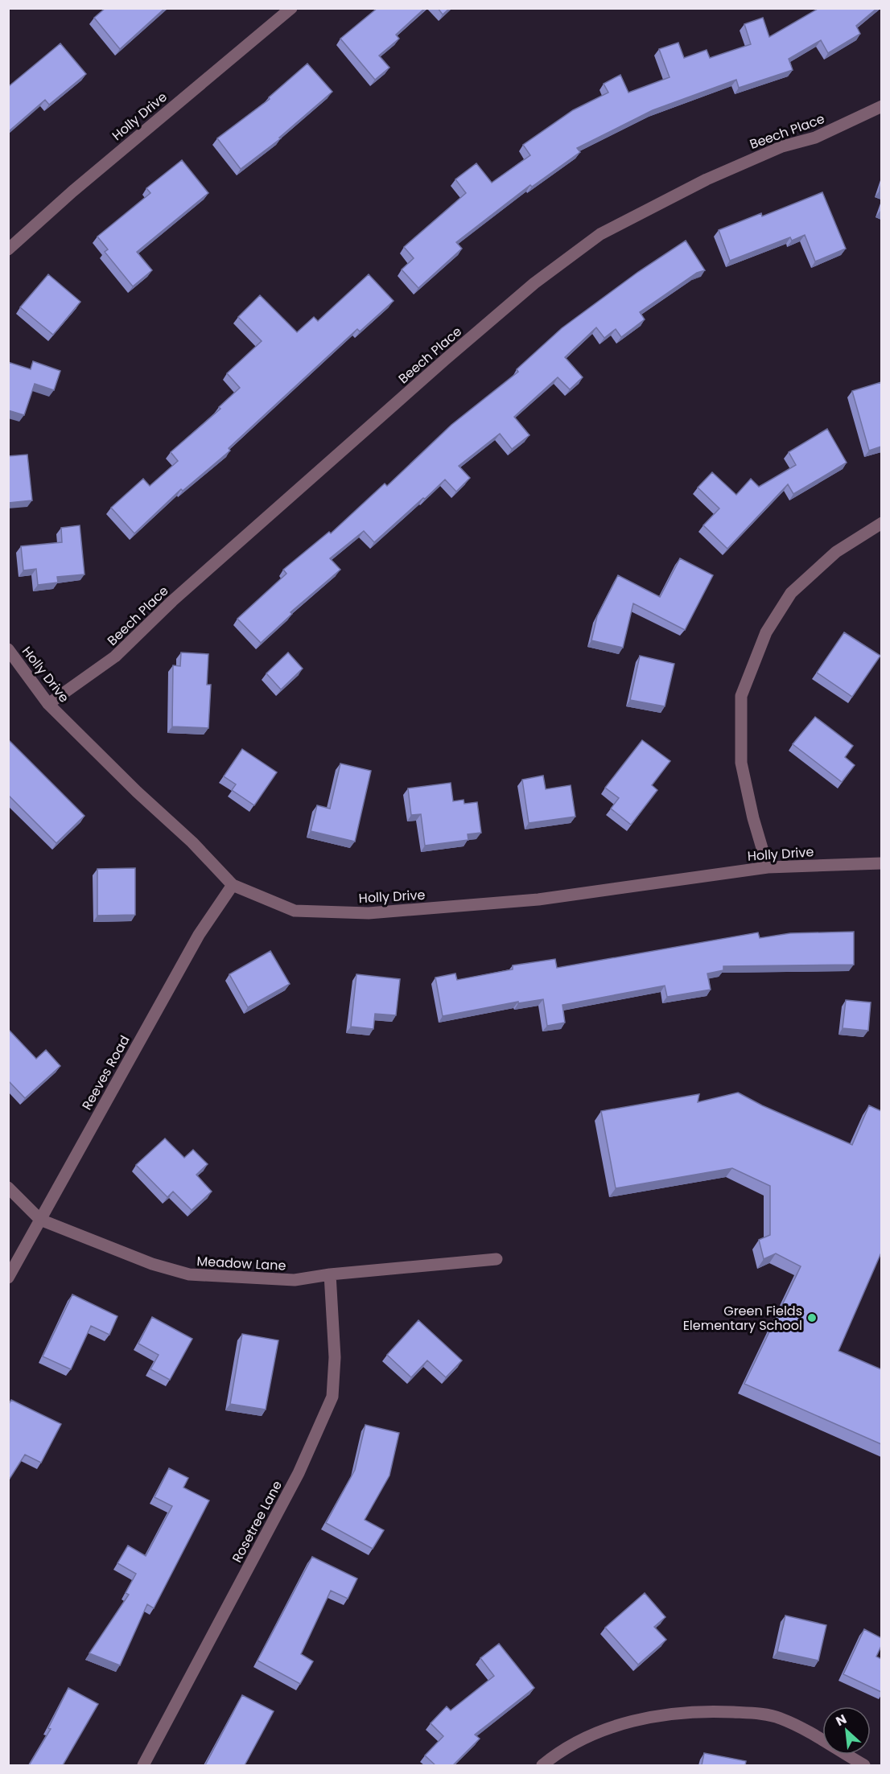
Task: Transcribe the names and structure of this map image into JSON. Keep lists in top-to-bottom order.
{
  "streets": {
    "street": [
      "Holly Drive",
      "Beech Place",
      "Reeves Road",
      "Meadow Lane",
      "Rosetree Lane"
    ]
  },
  "crossings": [
    ["Holly Drive", "Beech Place"],
    ["Holly Drive", "Reeves Road"],
    ["Reeves Road", "Meadow Lane"],
    ["Meadow Lane", "Rosetree Lane"]
  ],
  "places": ["Green Fields Elementary School"],
  "north": "top left"
}
